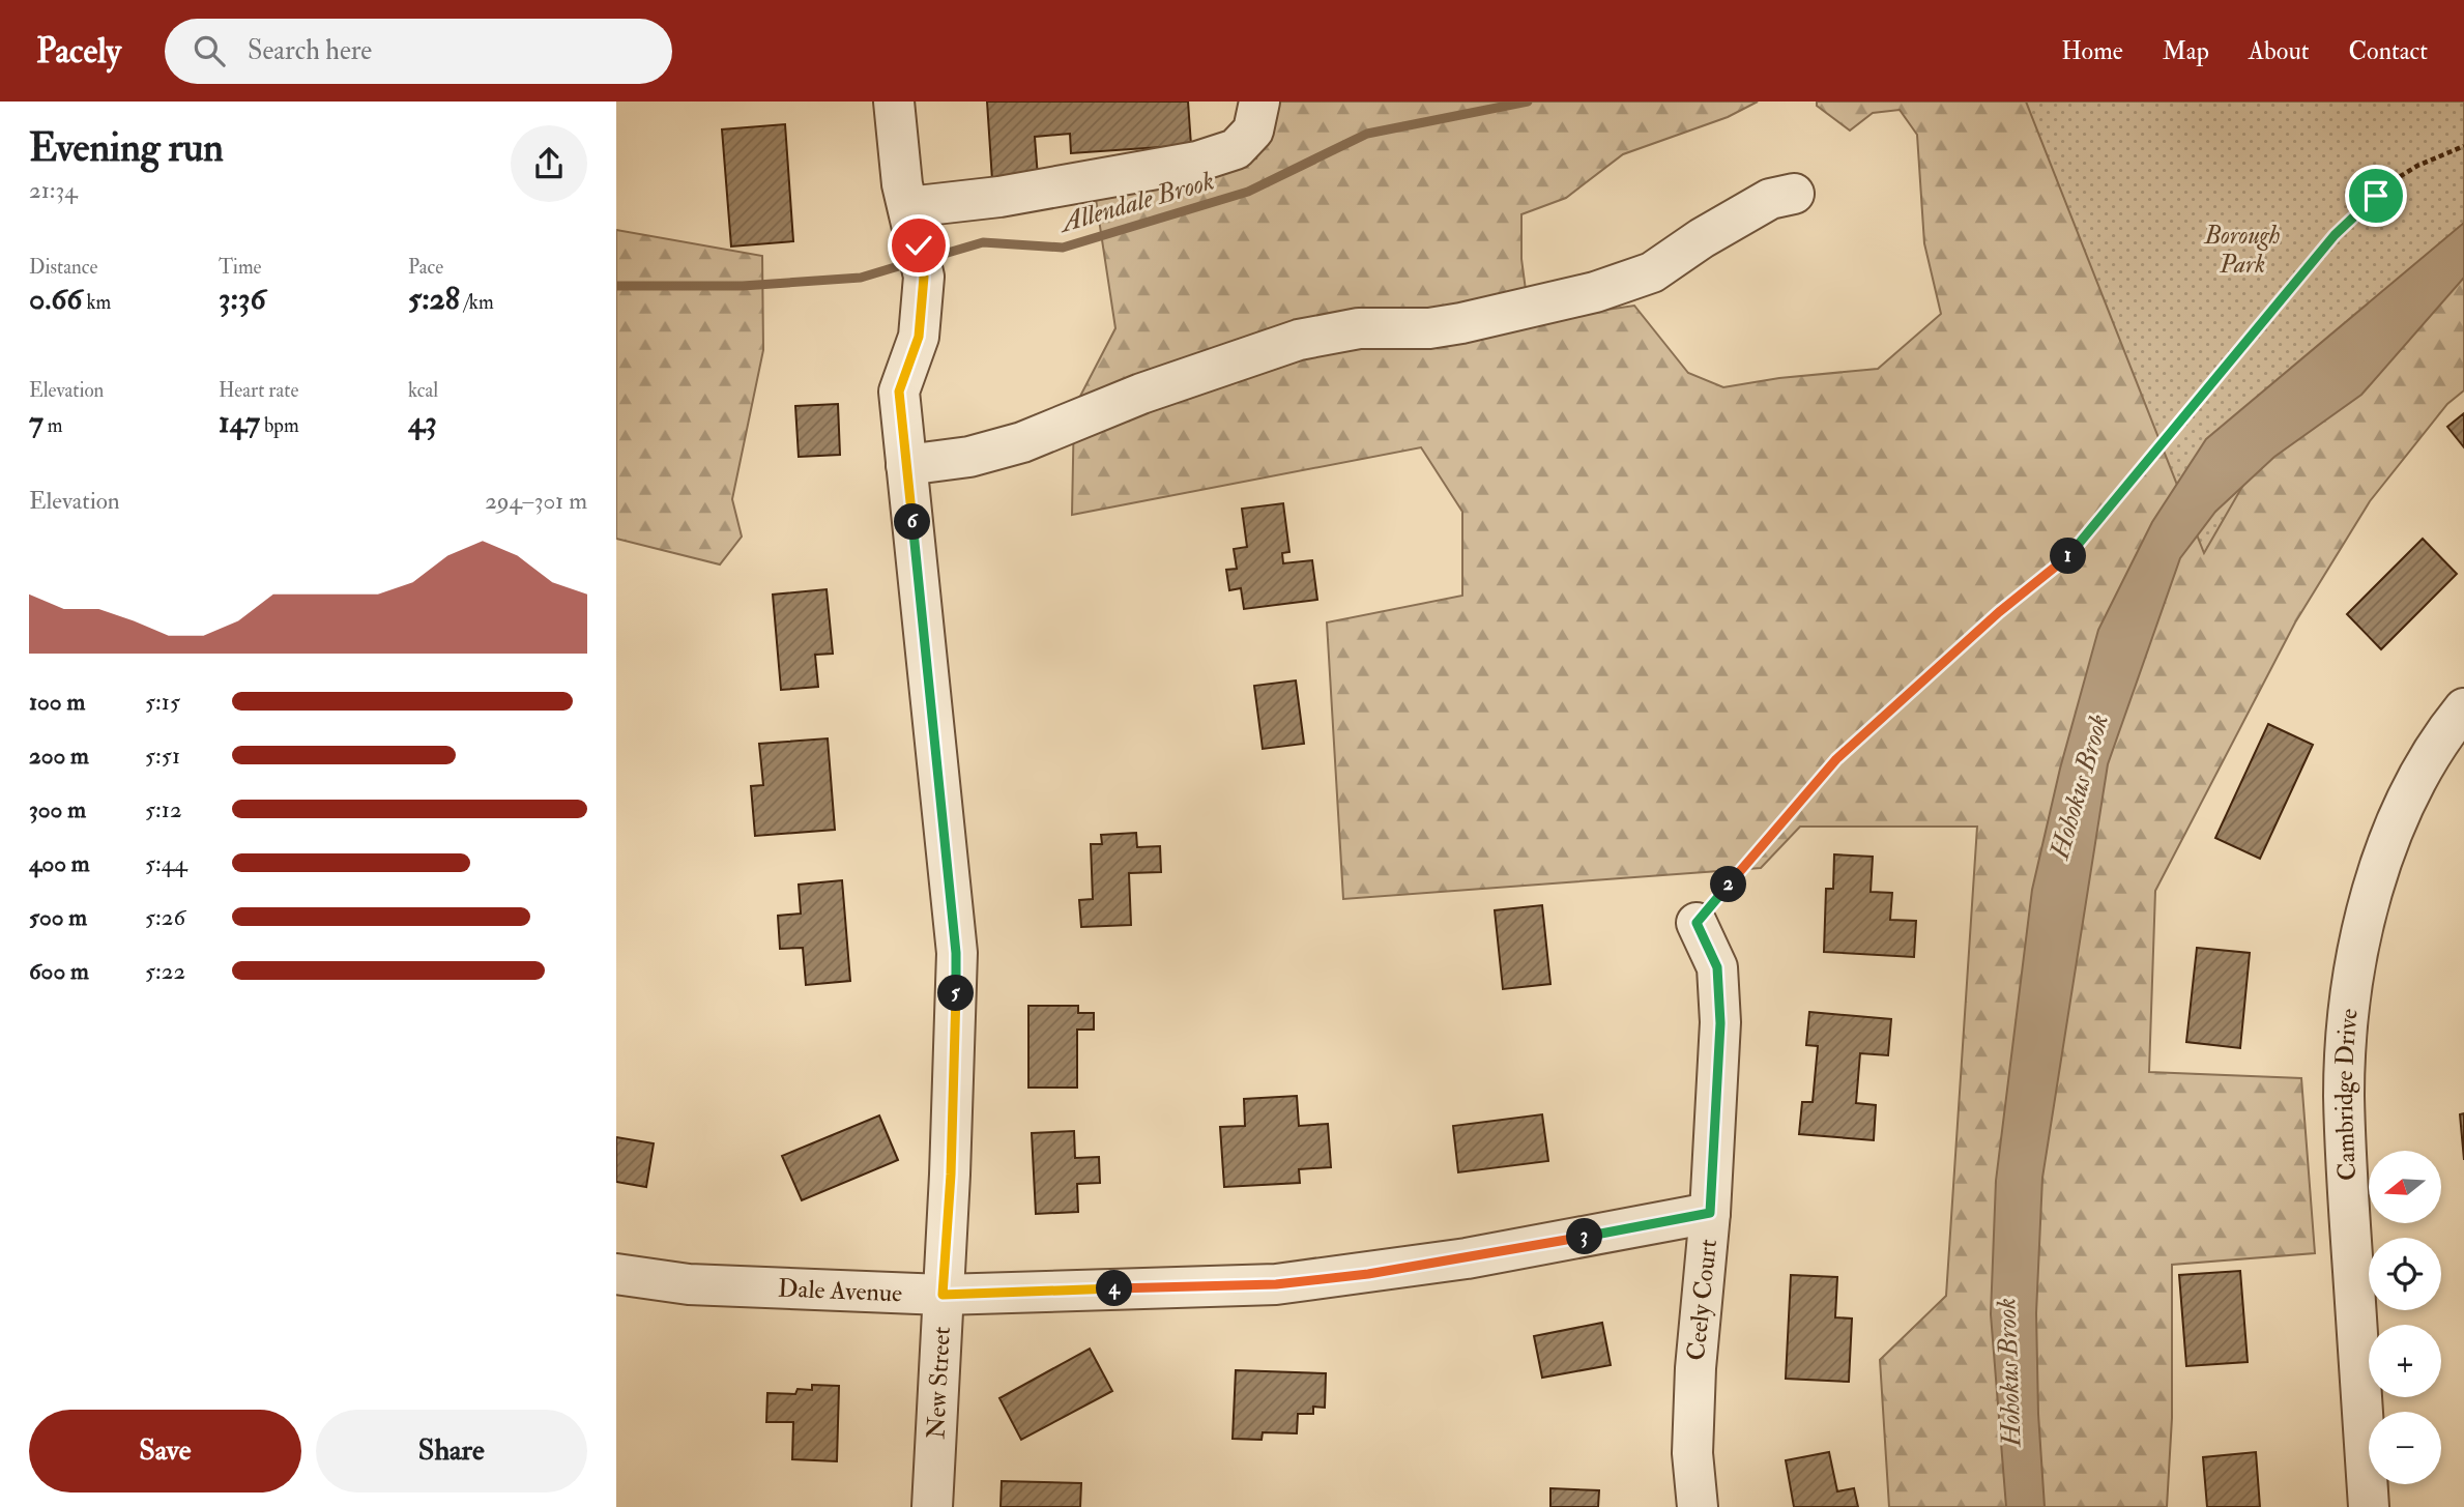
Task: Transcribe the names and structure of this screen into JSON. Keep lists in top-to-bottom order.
{
  "streets": {
    "street": [
      "Cambridge Drive",
      "Dale Avenue",
      "Ceely Court",
      "New Street"
    ]
  },
  "crossings": [
    ["Dale Avenue", "Ceely Court"],
    ["Dale Avenue", "New Street"]
  ],
  "water": ["Allendale Brook", "Hohokus Brook"],
  "parks": ["Borough Park"],
  "north": "left",
  "page": {
    "header": "Pacely",
    "search": "Search here",
    "nav": [
      "Home",
      "Map",
      "About",
      "Contact"
    ],
    "heading": ["Evening run", "21:34"],
    "stats": [
      ["Distance", "0.66 km"],
      ["Time", "3:36"],
      ["Pace", "5:28 /km"],
      ["Elevation", "7 m"],
      ["Heart rate", "147 bpm"],
      ["kcal", "43"]
    ],
    "chart": ["Elevation", "294–301 m"],
    "pins": [
      "6",
      "1",
      "2",
      "5",
      "3",
      "4"
    ],
    "list": [
      {
        "name": "100 m",
        "note": "5:15"
      },
      {
        "name": "200 m",
        "note": "5:51"
      },
      {
        "name": "300 m",
        "note": "5:12"
      },
      {
        "name": "400 m",
        "note": "5:44"
      },
      {
        "name": "500 m",
        "note": "5:26"
      },
      {
        "name": "600 m",
        "note": "5:22"
      }
    ],
    "map_buttons": ["+", "−"],
    "buttons": ["Save", "Share"]
  }
}
